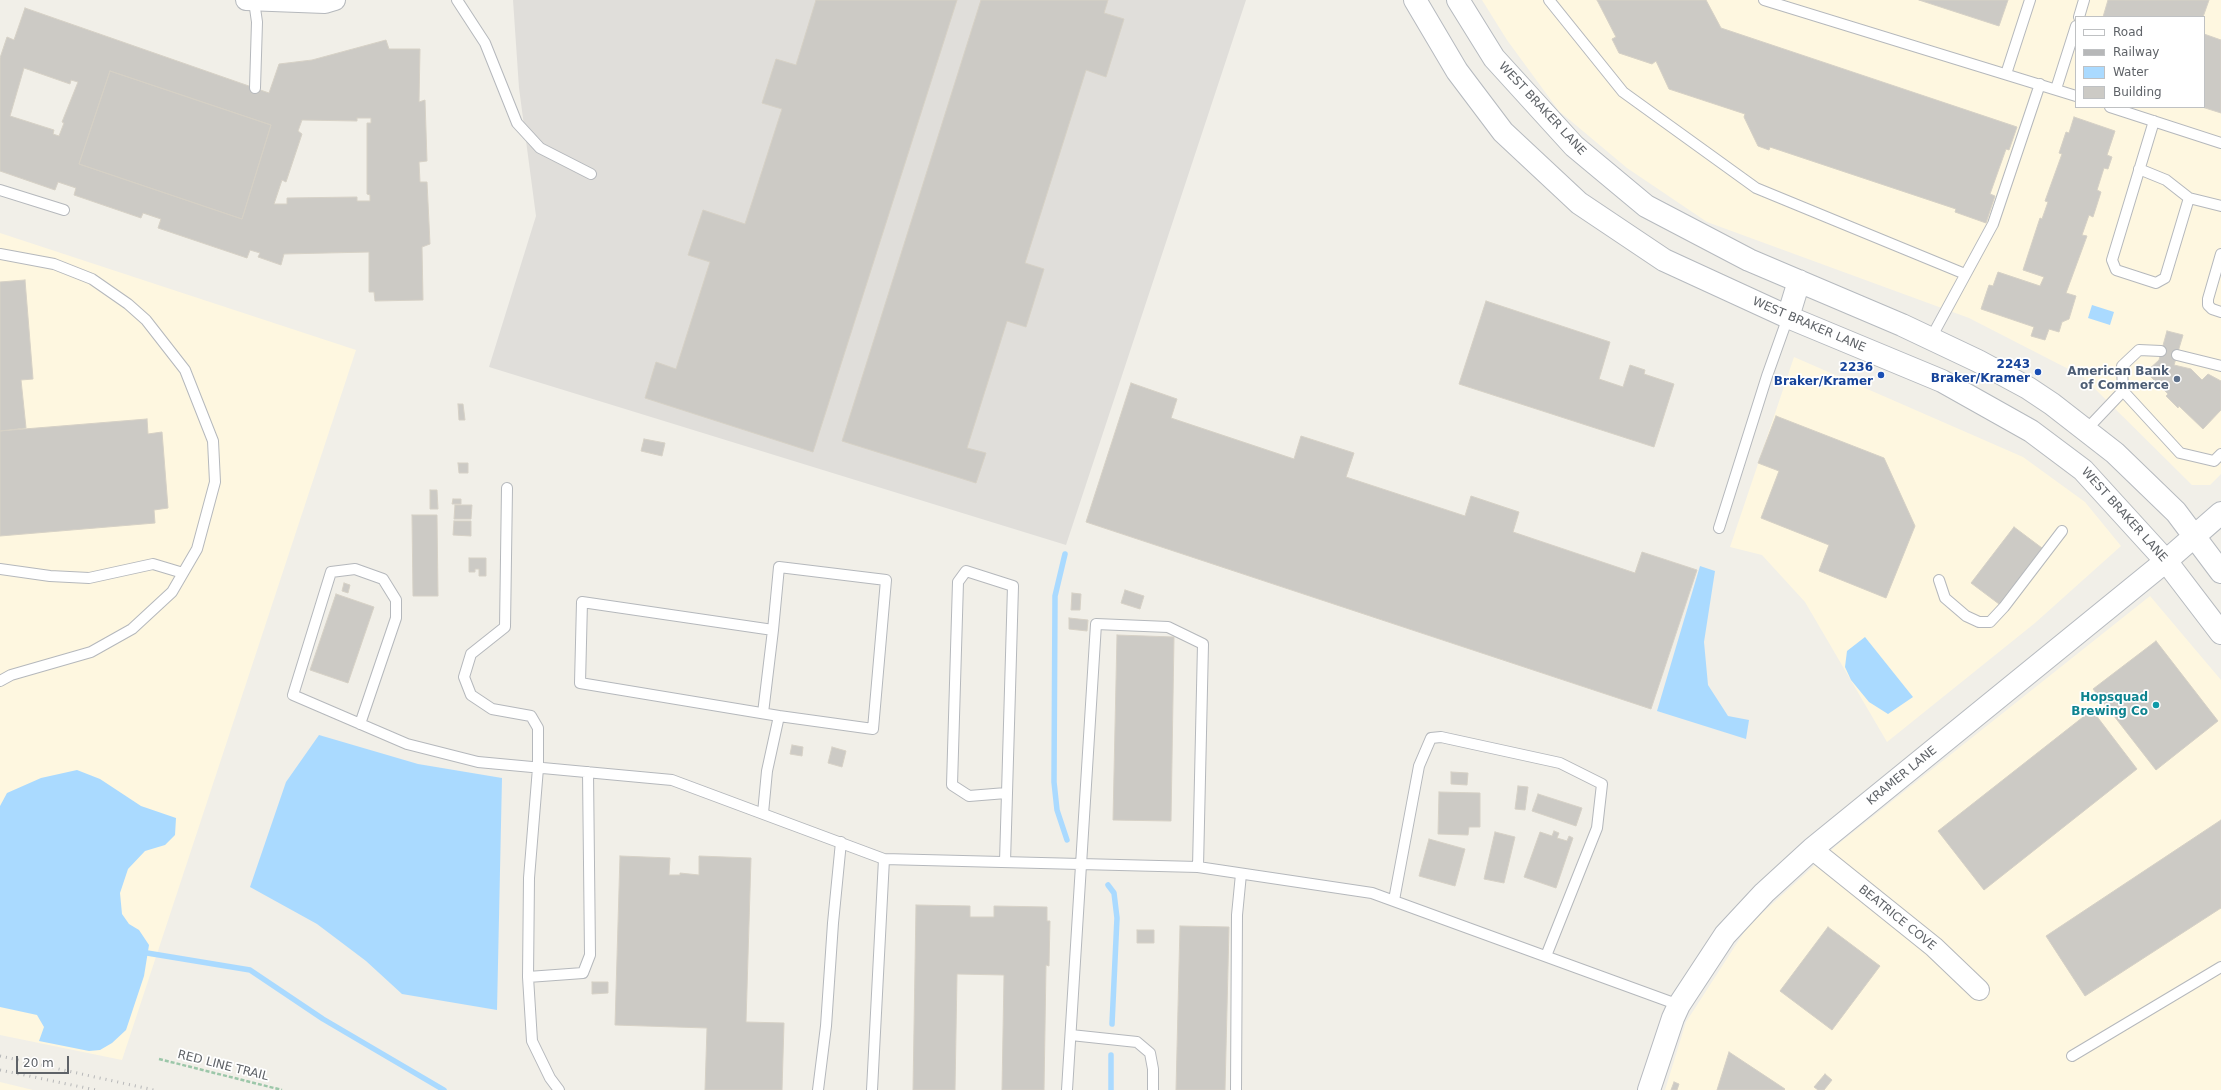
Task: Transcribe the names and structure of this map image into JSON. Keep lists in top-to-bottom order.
{
  "streets": {
    "main road": ["WEST BRAKER LANE", "KRAMER LANE"],
    "street": ["BEATRICE COVE"],
    "path": ["RED LINE TRAIL"]
  },
  "crossings": [
    ["WEST BRAKER LANE", "KRAMER LANE"],
    ["KRAMER LANE", "BEATRICE COVE"]
  ],
  "places": [
    "2243 Braker/Kramer",
    "2236 Braker/Kramer",
    "American Bank of Commerce",
    "Hopsquad Brewing Co"
  ],
  "legend": [
    "Road",
    "Railway",
    "Water",
    "Building"
  ],
  "scale_bar": "20 m"
}
